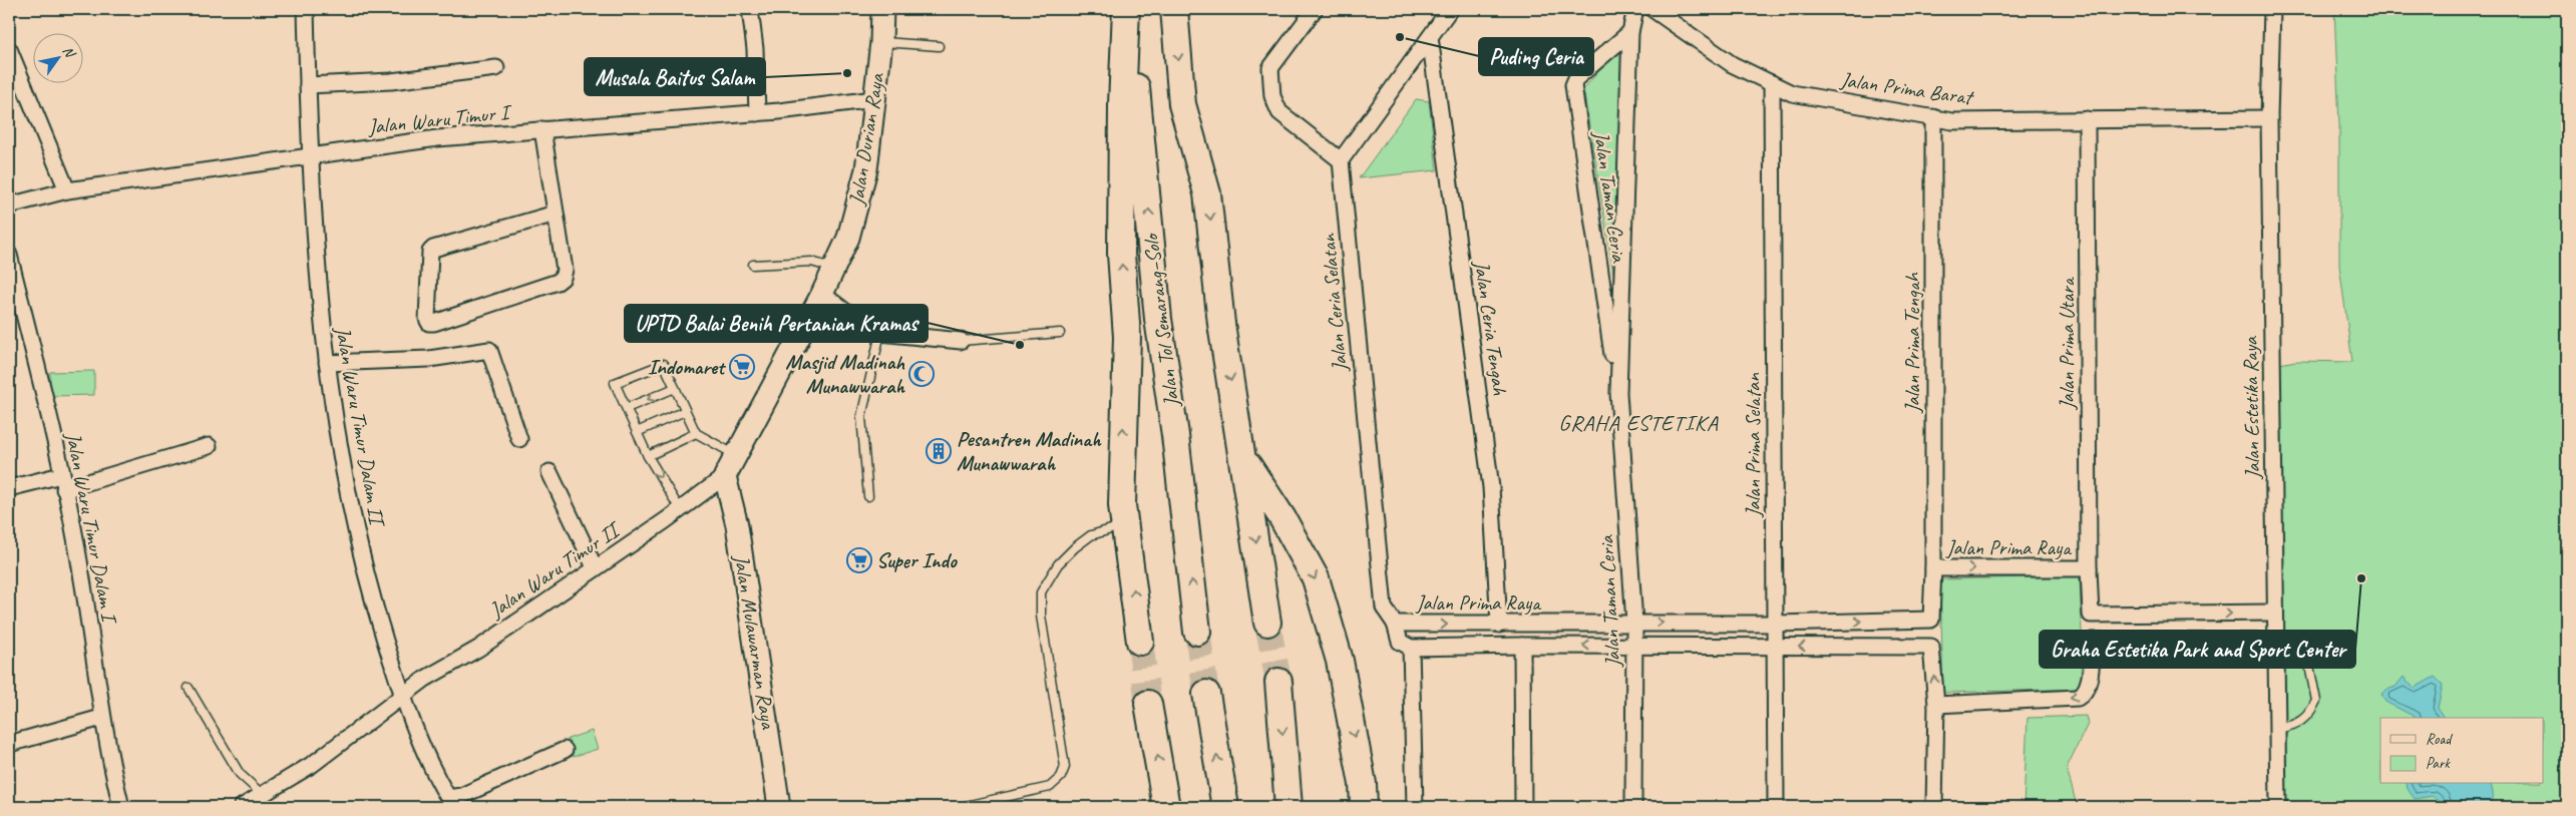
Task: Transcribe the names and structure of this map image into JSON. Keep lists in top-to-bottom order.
{
  "streets": {
    "highway": ["Jalan Tol Semarang–Solo"],
    "main road": ["Jalan Durian Raya", "Jalan Mulawarman Raya"],
    "street": [
      "Jalan Prima Barat",
      "Jalan Waru Timur I",
      "Jalan Taman Ceria",
      "Jalan Ceria Selatan",
      "Jalan Ceria Tengah",
      "Jalan Prima Tengah",
      "Jalan Prima Utara",
      "Jalan Estetika Raya",
      "Jalan Waru Timur Dalam II",
      "Jalan Prima Selatan",
      "Jalan Waru Timur Dalam I",
      "Jalan Prima Raya",
      "Jalan Waru Timur II"
    ]
  },
  "crossings": [
    ["Jalan Prima Barat", "Jalan Prima Tengah"],
    ["Jalan Prima Barat", "Jalan Prima Utara"],
    ["Jalan Prima Barat", "Jalan Estetika Raya"],
    ["Jalan Prima Barat", "Jalan Prima Selatan"],
    ["Jalan Waru Timur I", "Jalan Durian Raya"],
    ["Jalan Waru Timur I", "Jalan Waru Timur Dalam II"],
    ["Jalan Durian Raya", "Jalan Waru Timur II"],
    ["Jalan Durian Raya", "Jalan Mulawarman Raya"],
    ["Jalan Taman Ceria", "Jalan Prima Raya"],
    ["Jalan Ceria Selatan", "Jalan Prima Raya"],
    ["Jalan Ceria Tengah", "Jalan Prima Raya"],
    ["Jalan Prima Tengah", "Jalan Prima Raya"],
    ["Jalan Prima Utara", "Jalan Prima Raya"],
    ["Jalan Waru Timur Dalam II", "Jalan Waru Timur II"],
    ["Jalan Prima Selatan", "Jalan Prima Raya"],
    ["Jalan Waru Timur II", "Jalan Mulawarman Raya"]
  ],
  "districts": ["GRAHA ESTETIKA"],
  "places": {
    "other": [
      "Puding Ceria",
      "Musala Baitus Salam",
      "UPTD Balai Benih Pertanian Kramas",
      "Graha Estetika Park and Sport Center"
    ],
    "supermarket": ["Indomaret", "Super Indo"],
    "mosque": ["Masjid Madinah Munawwarah"],
    "building": ["Pesantren Madinah Munawwarah"]
  },
  "legend": ["Road", "Park"],
  "north": "top right"
}
